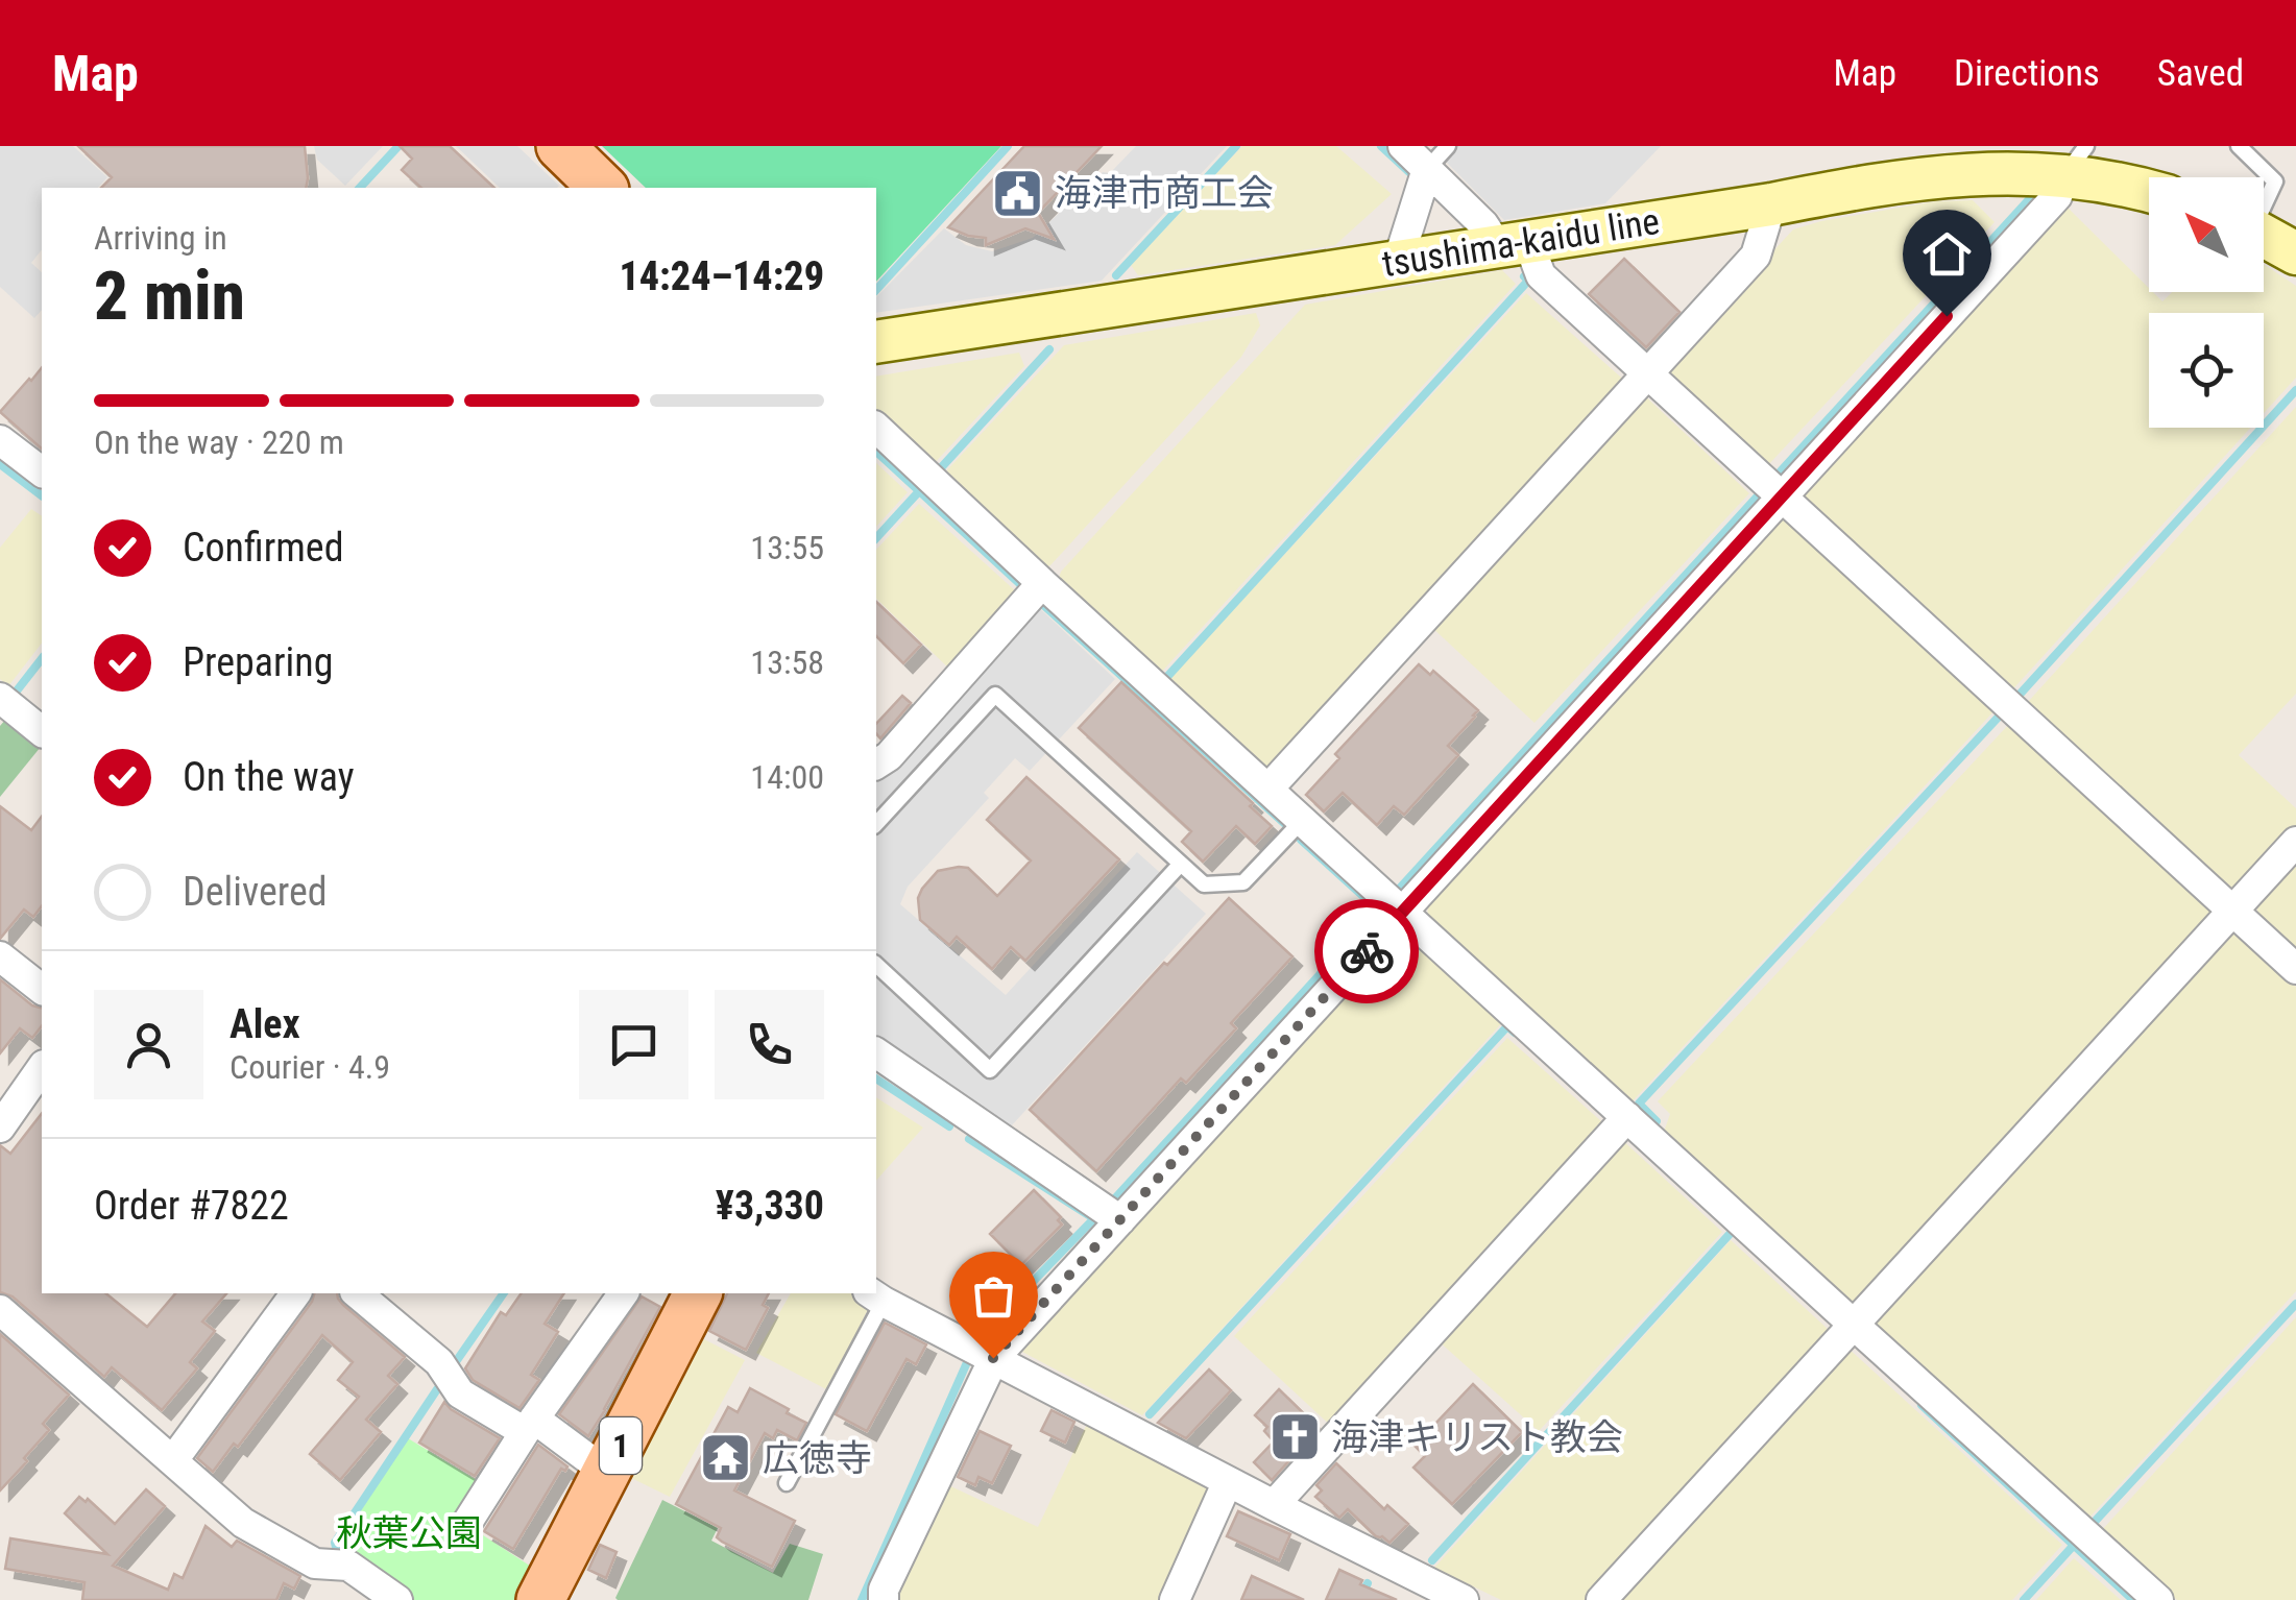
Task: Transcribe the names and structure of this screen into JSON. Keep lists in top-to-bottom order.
{
  "streets": {
    "main road": ["tsushima-kaidu line", "1"]
  },
  "parks": ["秋葉公園"],
  "places": {
    "public building": ["海津市商工会"],
    "church": ["海津キリスト教会"],
    "temple": ["広徳寺"]
  },
  "north": "top left",
  "page": {
    "header": "Map",
    "nav": ["Map", "Directions", "Saved"],
    "heading": ["2 min", "Arriving in", "14:24–14:29"],
    "panel": [
      "Alex",
      "Courier · 4.9",
      "Order #7822",
      "¥3,330"
    ],
    "bar": "On the way · 220 m",
    "list": [
      ["Confirmed", "13:55"],
      ["Preparing", "13:58"],
      ["On the way", "14:00"],
      "Delivered"
    ]
  }
}
